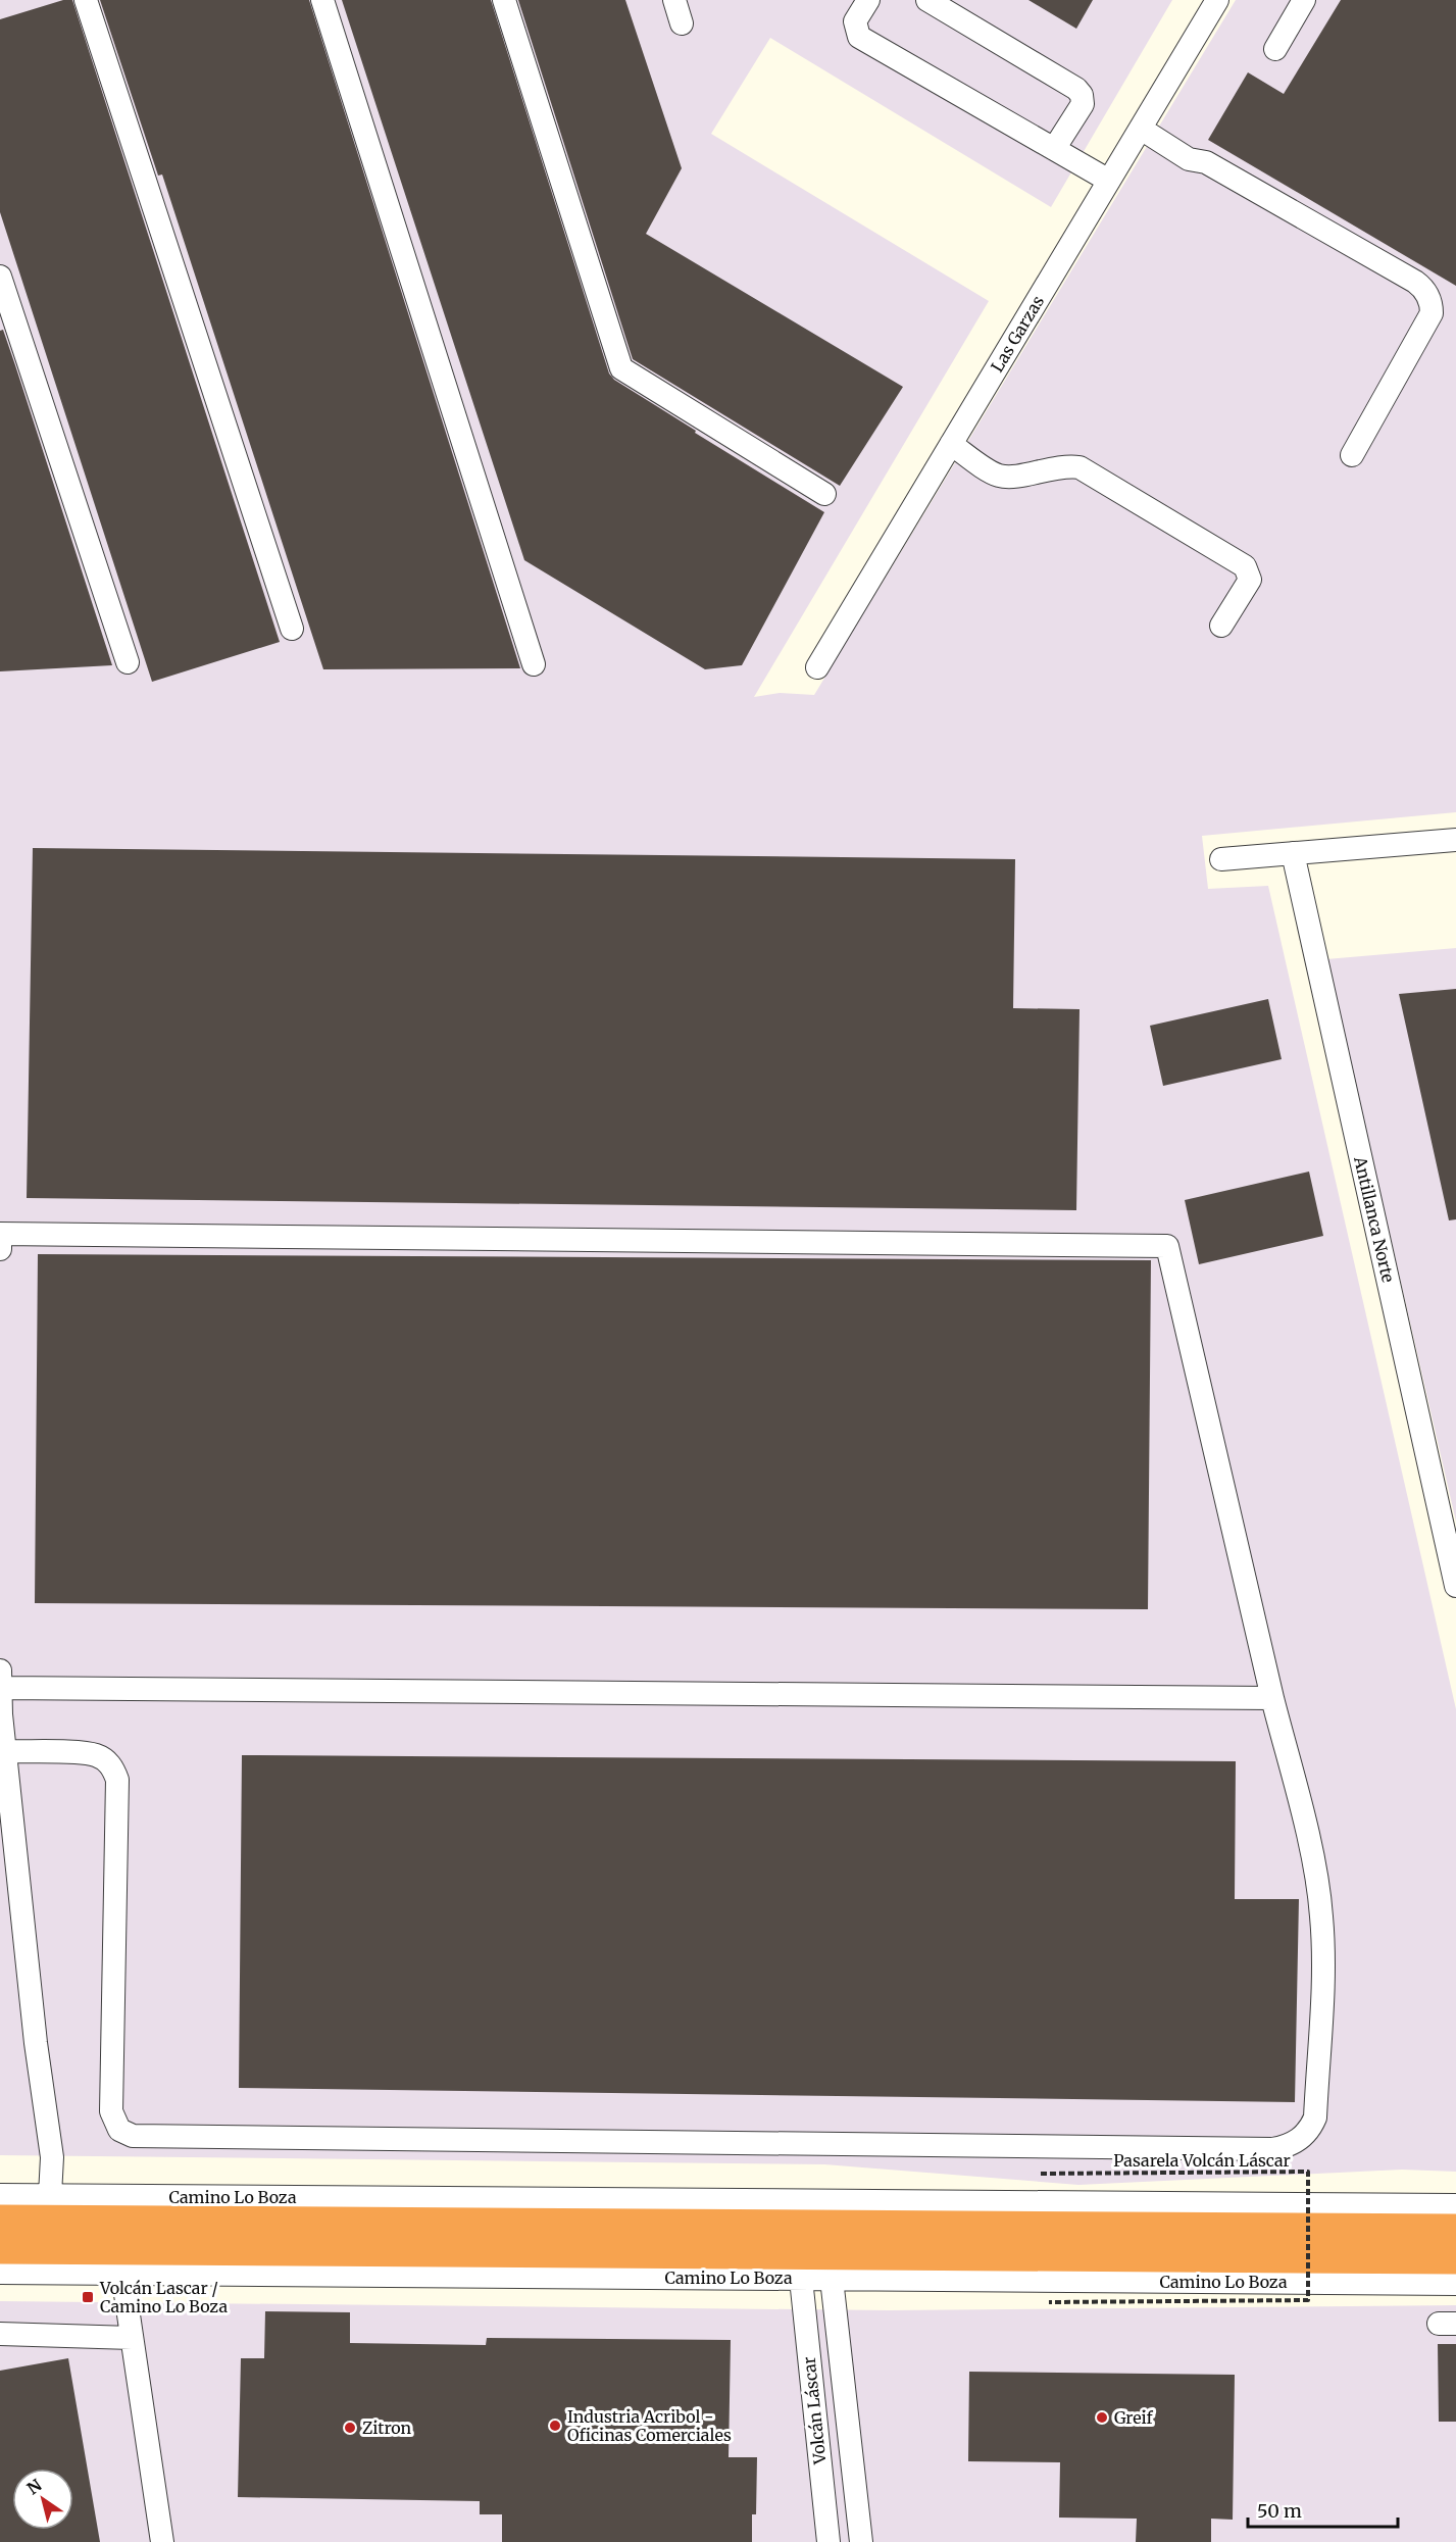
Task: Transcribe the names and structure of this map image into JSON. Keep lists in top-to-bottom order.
{
  "streets": {
    "street": [
      "Las Garzas",
      "Antillanca Norte",
      "Camino Lo Boza",
      "Volcán Láscar"
    ],
    "path": ["Pasarela Volcán Láscar"]
  },
  "crossings": [
    ["Camino Lo Boza", "Volcán Láscar"]
  ],
  "places": {
    "transit": ["Volcán Lascar / Camino Lo Boza"],
    "other": ["Greif", "Industria Acribol - Oficinas Comerciales", "Zitron"]
  },
  "scale_bar": "50 m",
  "north": "top left"
}
